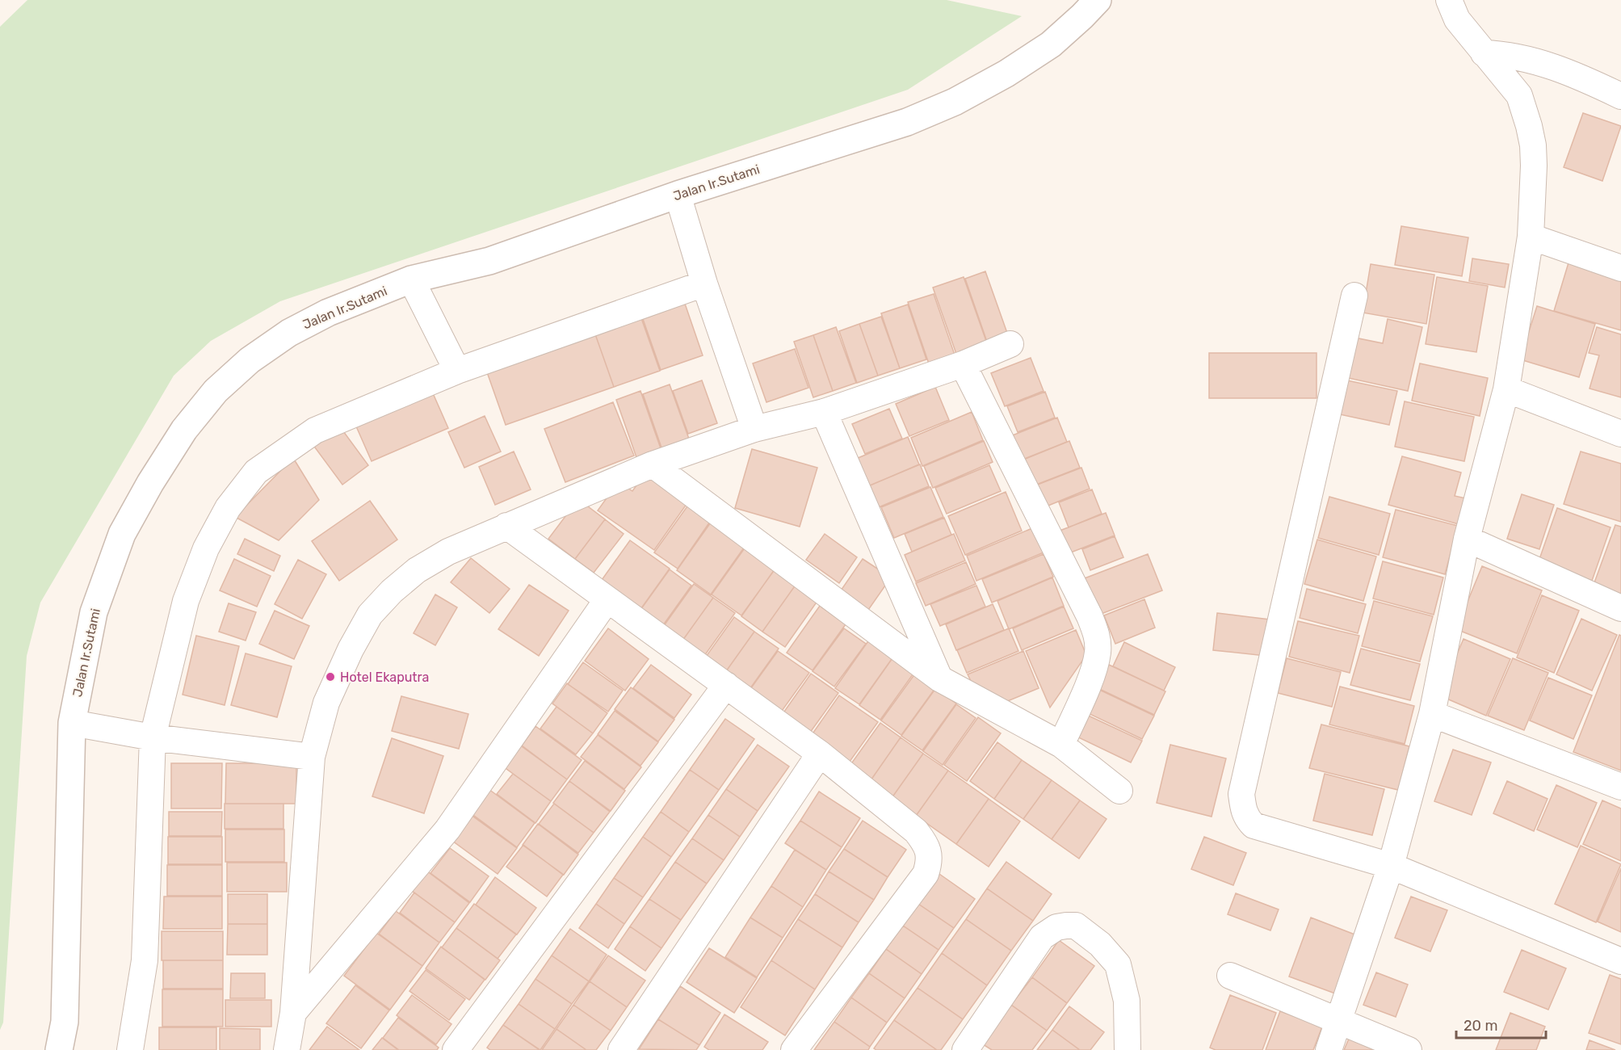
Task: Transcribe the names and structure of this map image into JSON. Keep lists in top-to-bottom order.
{
  "streets": {
    "street": ["Jalan Ir.Sutami"]
  },
  "places": ["Hotel Ekaputra"],
  "scale_bar": "20 m"
}
